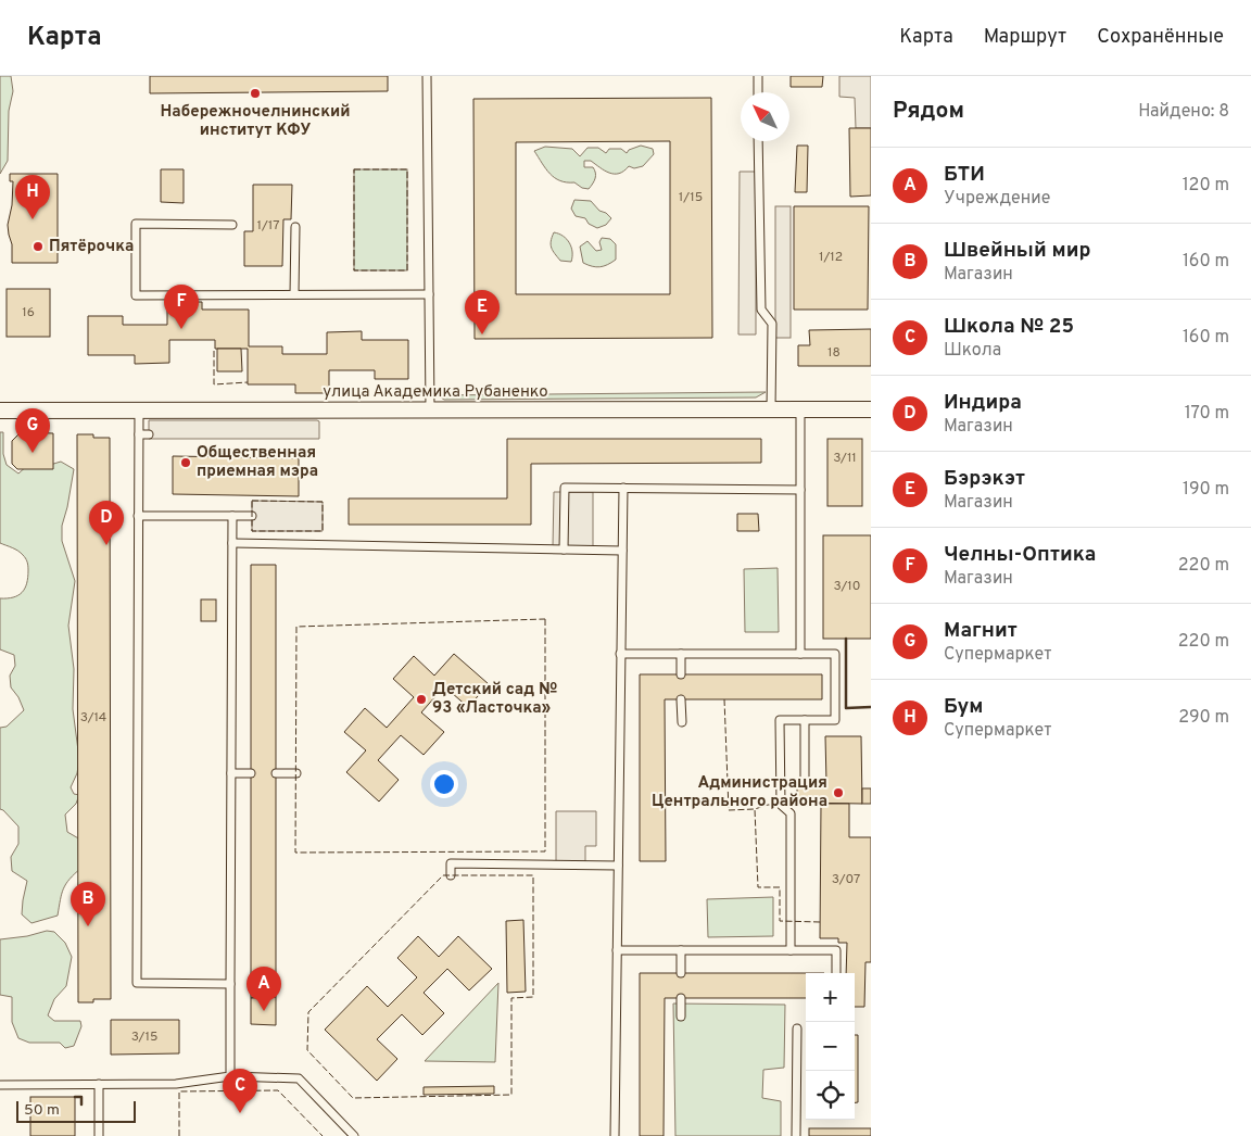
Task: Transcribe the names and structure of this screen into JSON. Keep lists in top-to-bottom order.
{
  "streets": {
    "street": ["улица Академика Рубаненко"]
  },
  "places": [
    "Набережночелнинский институт КФУ",
    "Пятёрочка",
    "Общественная приемная мэра",
    "Детский сад № 93 «Ласточка»",
    "Администрация Центрального района"
  ],
  "house_numbers": [
    "1/15",
    "1/17",
    "1/12",
    "16",
    "18",
    "3/11",
    "3/10",
    "3/14",
    "3/07",
    "3/15"
  ],
  "scale_bar": "50 m",
  "north": "top left",
  "page": {
    "header": "Карта",
    "nav": ["Карта", "Маршрут", "Сохранённые"],
    "heading": ["Рядом", "Найдено: 8"],
    "list": [
      {
        "mark": "A",
        "name": "БТИ",
        "note": "Учреждение",
        "value": "120 m"
      },
      {
        "mark": "B",
        "name": "Швейный мир",
        "note": "Магазин",
        "value": "160 m"
      },
      {
        "mark": "C",
        "name": "Школа № 25",
        "note": "Школа",
        "value": "160 m"
      },
      {
        "mark": "D",
        "name": "Индира",
        "note": "Магазин",
        "value": "170 m"
      },
      {
        "mark": "E",
        "name": "Бэрэкэт",
        "note": "Магазин",
        "value": "190 m"
      },
      {
        "mark": "F",
        "name": "Челны-Оптика",
        "note": "Магазин",
        "value": "220 m"
      },
      {
        "mark": "G",
        "name": "Магнит",
        "note": "Супермаркет",
        "value": "220 m"
      },
      {
        "mark": "H",
        "name": "Бум",
        "note": "Супермаркет",
        "value": "290 m"
      }
    ],
    "pins": [
      "H",
      "F",
      "E",
      "G",
      "D",
      "B",
      "A",
      "C"
    ],
    "map_buttons": ["+", "−"],
    "scale": "50 m"
  }
}
